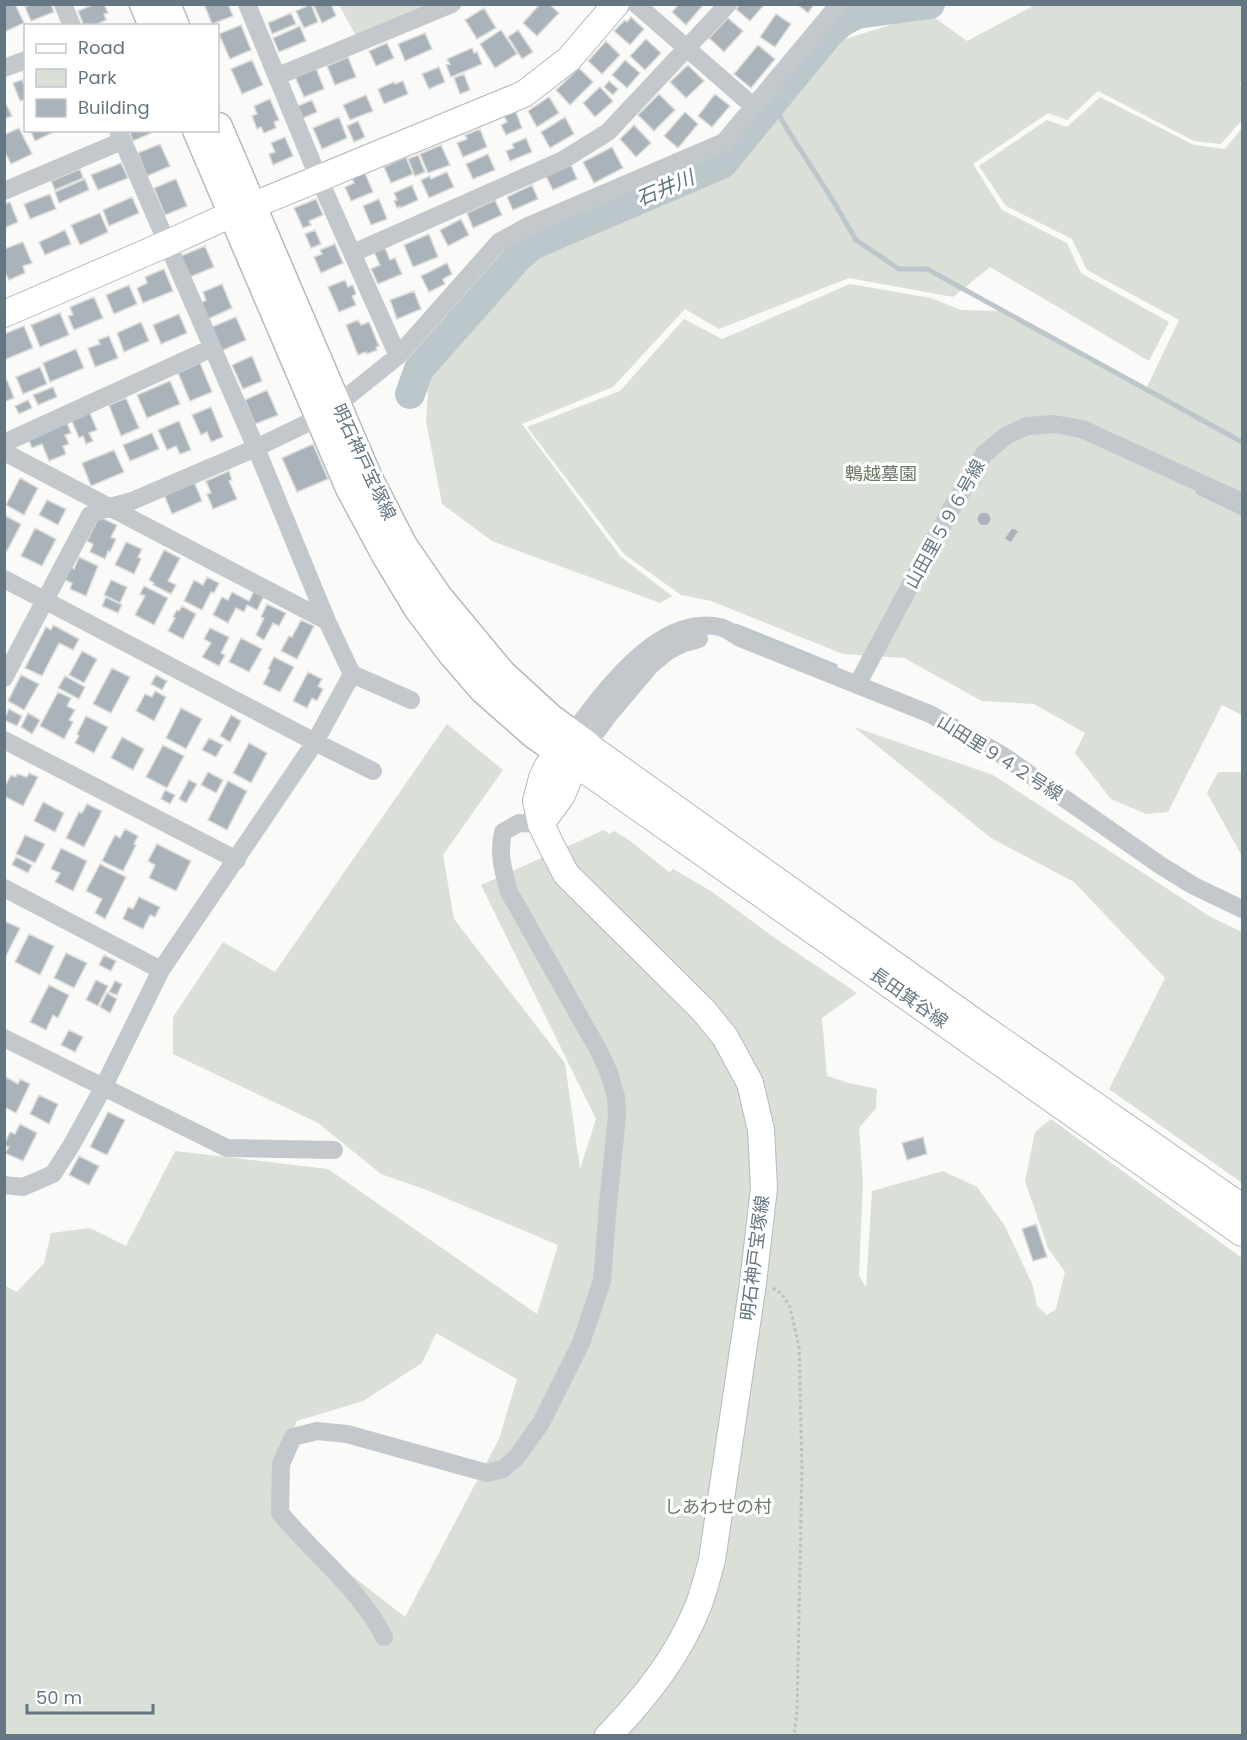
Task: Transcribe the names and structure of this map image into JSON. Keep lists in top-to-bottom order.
{
  "streets": {
    "main road": ["明石神戸宝塚線"],
    "street": ["山田里５９６号線", "山田里９４２号線", "長田箕谷線"]
  },
  "crossings": [
    ["明石神戸宝塚線", "山田里９４２号線"],
    ["明石神戸宝塚線", "長田箕谷線"],
    ["山田里５９６号線", "山田里９４２号線"],
    ["山田里９４２号線", "長田箕谷線"]
  ],
  "water": ["石井川"],
  "parks": ["鵯越墓園", "しあわせの村"],
  "legend": ["Road", "Park", "Building"],
  "scale_bar": "50 m"
}
